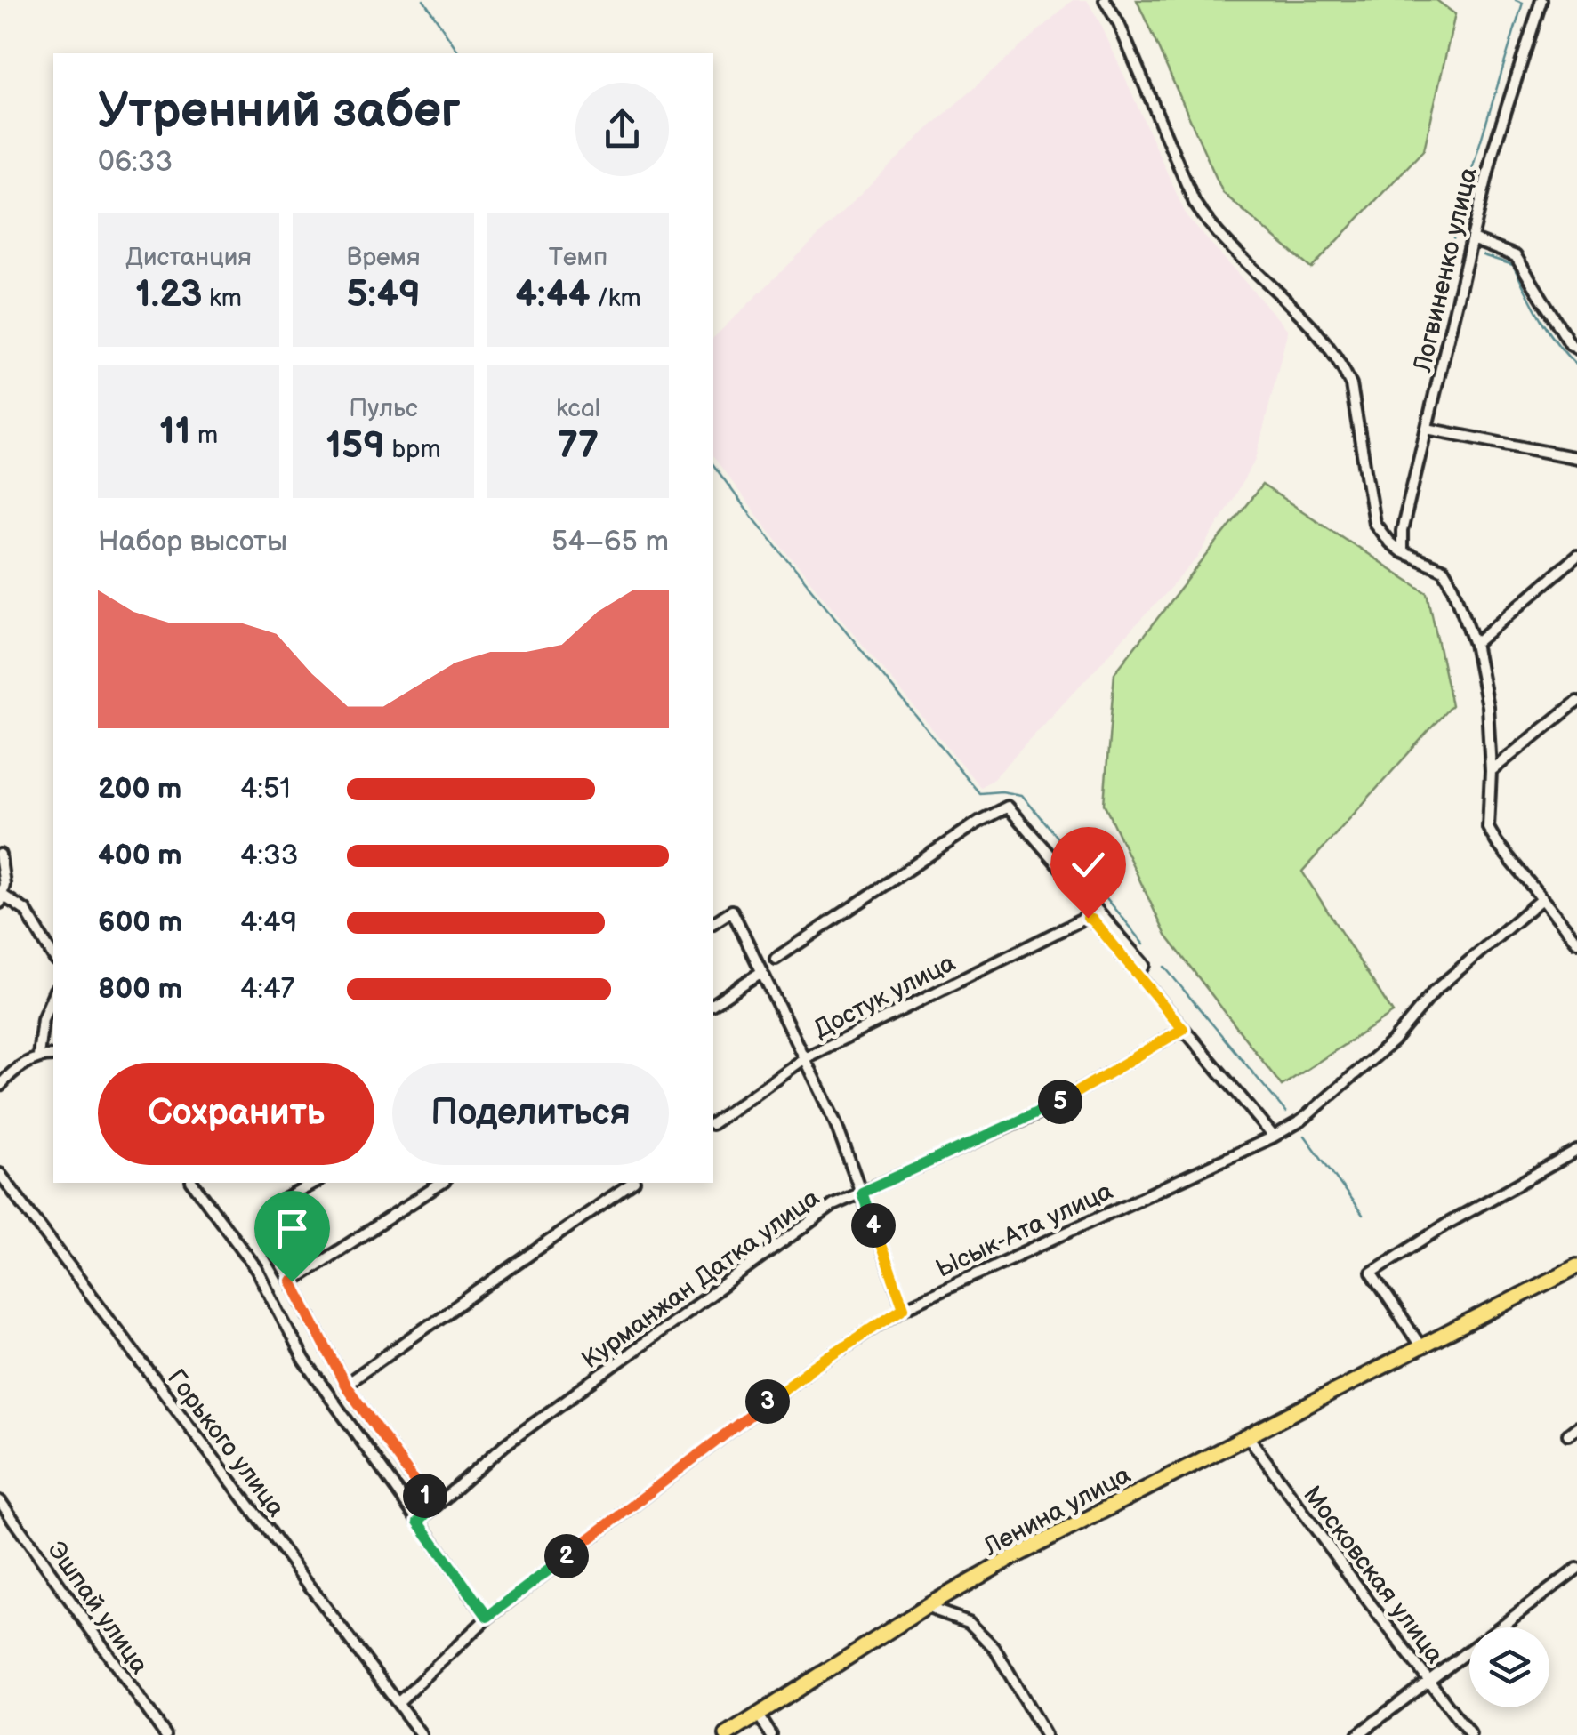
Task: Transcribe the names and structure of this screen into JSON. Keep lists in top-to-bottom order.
{
  "streets": {
    "main road": ["Ленина улица"],
    "street": [
      "Логвиненко улица",
      "Достук улица",
      "Ысык-Ата улица",
      "Курманжан Датка улица",
      "Горького улица",
      "Московская улица",
      "Эшпай улица"
    ]
  },
  "crossings": [
    ["Ысык-Ата улица", "Горького улица"],
    ["Ленина улица", "Московская улица"]
  ],
  "page": {
    "heading": ["Утренний забег", "06:33"],
    "stats": [
      ["Дистанция", "1.23 km"],
      ["Время", "5:49"],
      ["Темп", "4:44 /km"],
      ["11 m"],
      ["Пульс", "159 bpm"],
      ["kcal", "77"]
    ],
    "chart": ["Набор высоты", "54–65 m"],
    "list": [
      {
        "name": "200 m",
        "note": "4:51"
      },
      {
        "name": "400 m",
        "note": "4:33"
      },
      {
        "name": "600 m",
        "note": "4:49"
      },
      {
        "name": "800 m",
        "note": "4:47"
      }
    ],
    "buttons": ["Сохранить", "Поделиться"],
    "pins": [
      "5",
      "4",
      "3",
      "1",
      "2"
    ]
  }
}
